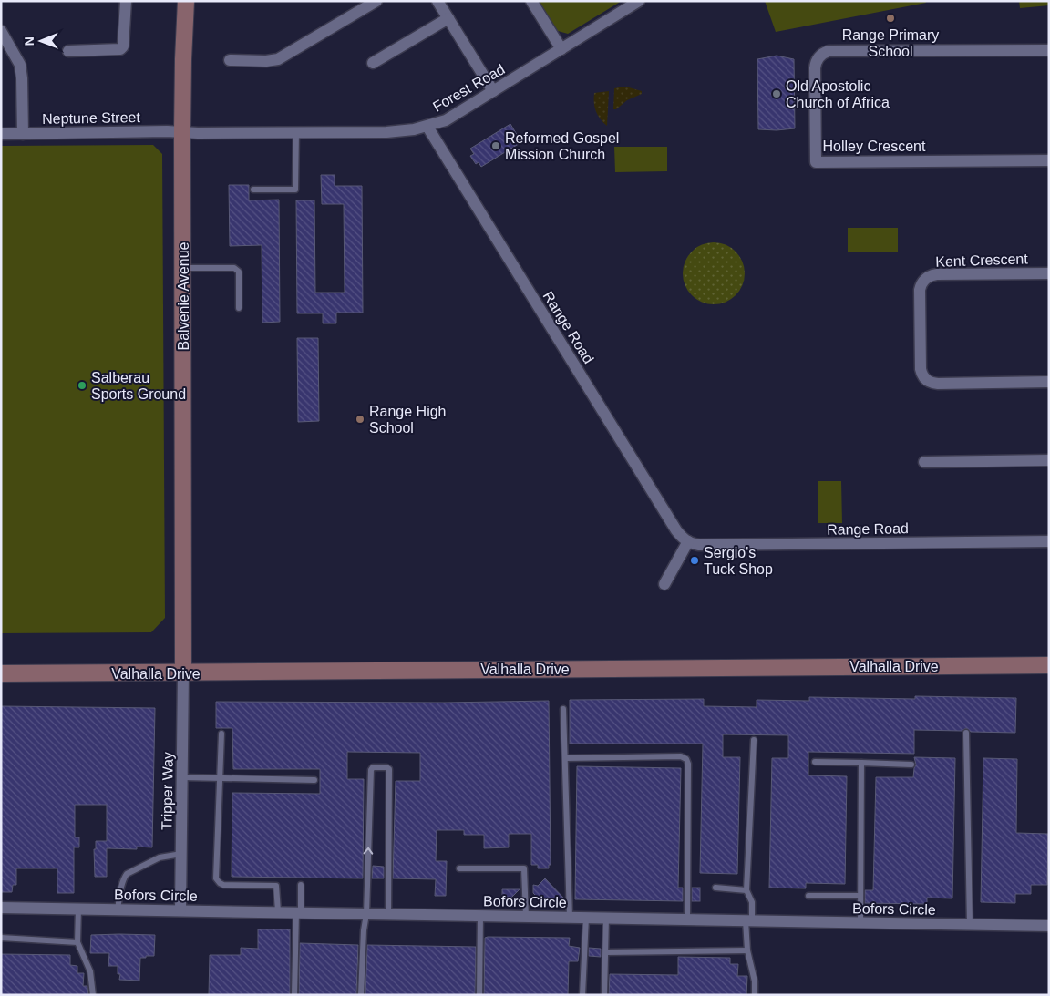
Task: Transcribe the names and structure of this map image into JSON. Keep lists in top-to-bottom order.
{
  "streets": {
    "main road": ["Balvenie Avenue", "Valhalla Drive"],
    "street": [
      "Forest Road",
      "Neptune Street",
      "Holley Crescent",
      "Kent Crescent",
      "Range Road",
      "Tripper Way",
      "Bofors Circle"
    ]
  },
  "crossings": [
    ["Forest Road", "Neptune Street"],
    ["Forest Road", "Balvenie Avenue"],
    ["Forest Road", "Range Road"],
    ["Neptune Street", "Balvenie Avenue"],
    ["Balvenie Avenue", "Valhalla Drive"],
    ["Balvenie Avenue", "Tripper Way"],
    ["Valhalla Drive", "Tripper Way"],
    ["Tripper Way", "Bofors Circle"]
  ],
  "places": [
    "Range Primary School",
    "Old Apostolic Church of Africa",
    "Reformed Gospel Mission Church",
    "Salberau Sports Ground",
    "Range High School",
    "Sergio's Tuck Shop"
  ],
  "north": "left"
}
